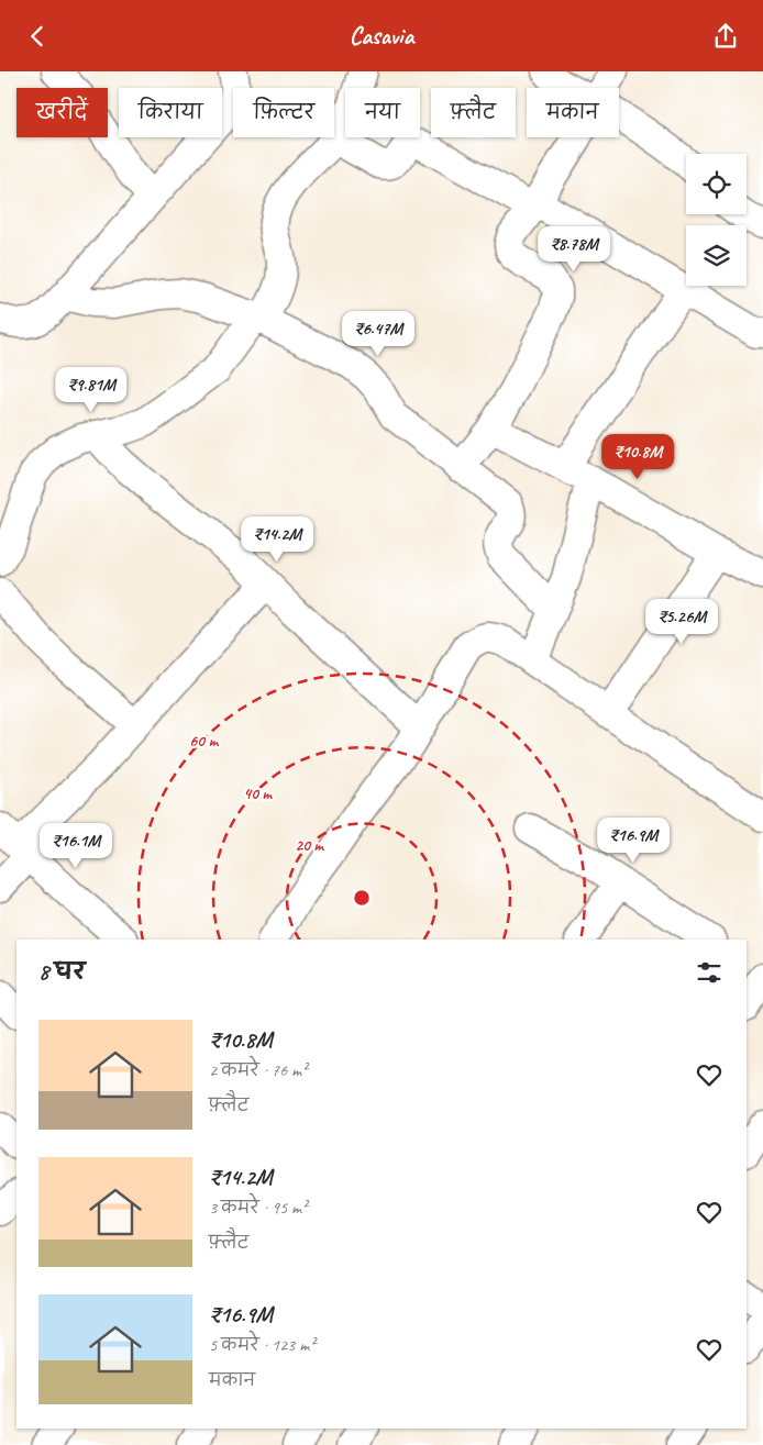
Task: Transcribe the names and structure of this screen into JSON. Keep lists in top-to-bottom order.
{
  "page": {
    "header": "Casavia",
    "chip": [
      "खरीदें",
      "किराया",
      "फ़िल्टर",
      "नया",
      "फ़्लैट",
      "मकान"
    ],
    "price": [
      "₹8.78M",
      "₹6.47M",
      "₹9.81M",
      "₹10.8M",
      "₹14.2M",
      "₹5.26M",
      "₹16.9M",
      "₹16.1M"
    ],
    "heading": "8 घर",
    "list": [
      {
        "name": "₹10.8M",
        "note": "2 कमरे · 76 m² · फ़्लैट"
      },
      {
        "name": "₹14.2M",
        "note": "3 कमरे · 95 m² · फ़्लैट"
      },
      {
        "name": "₹16.9M",
        "note": "5 कमरे · 123 m² · मकान"
      }
    ]
  },
  "rings": ["60 m", "40 m", "20 m"]
}
